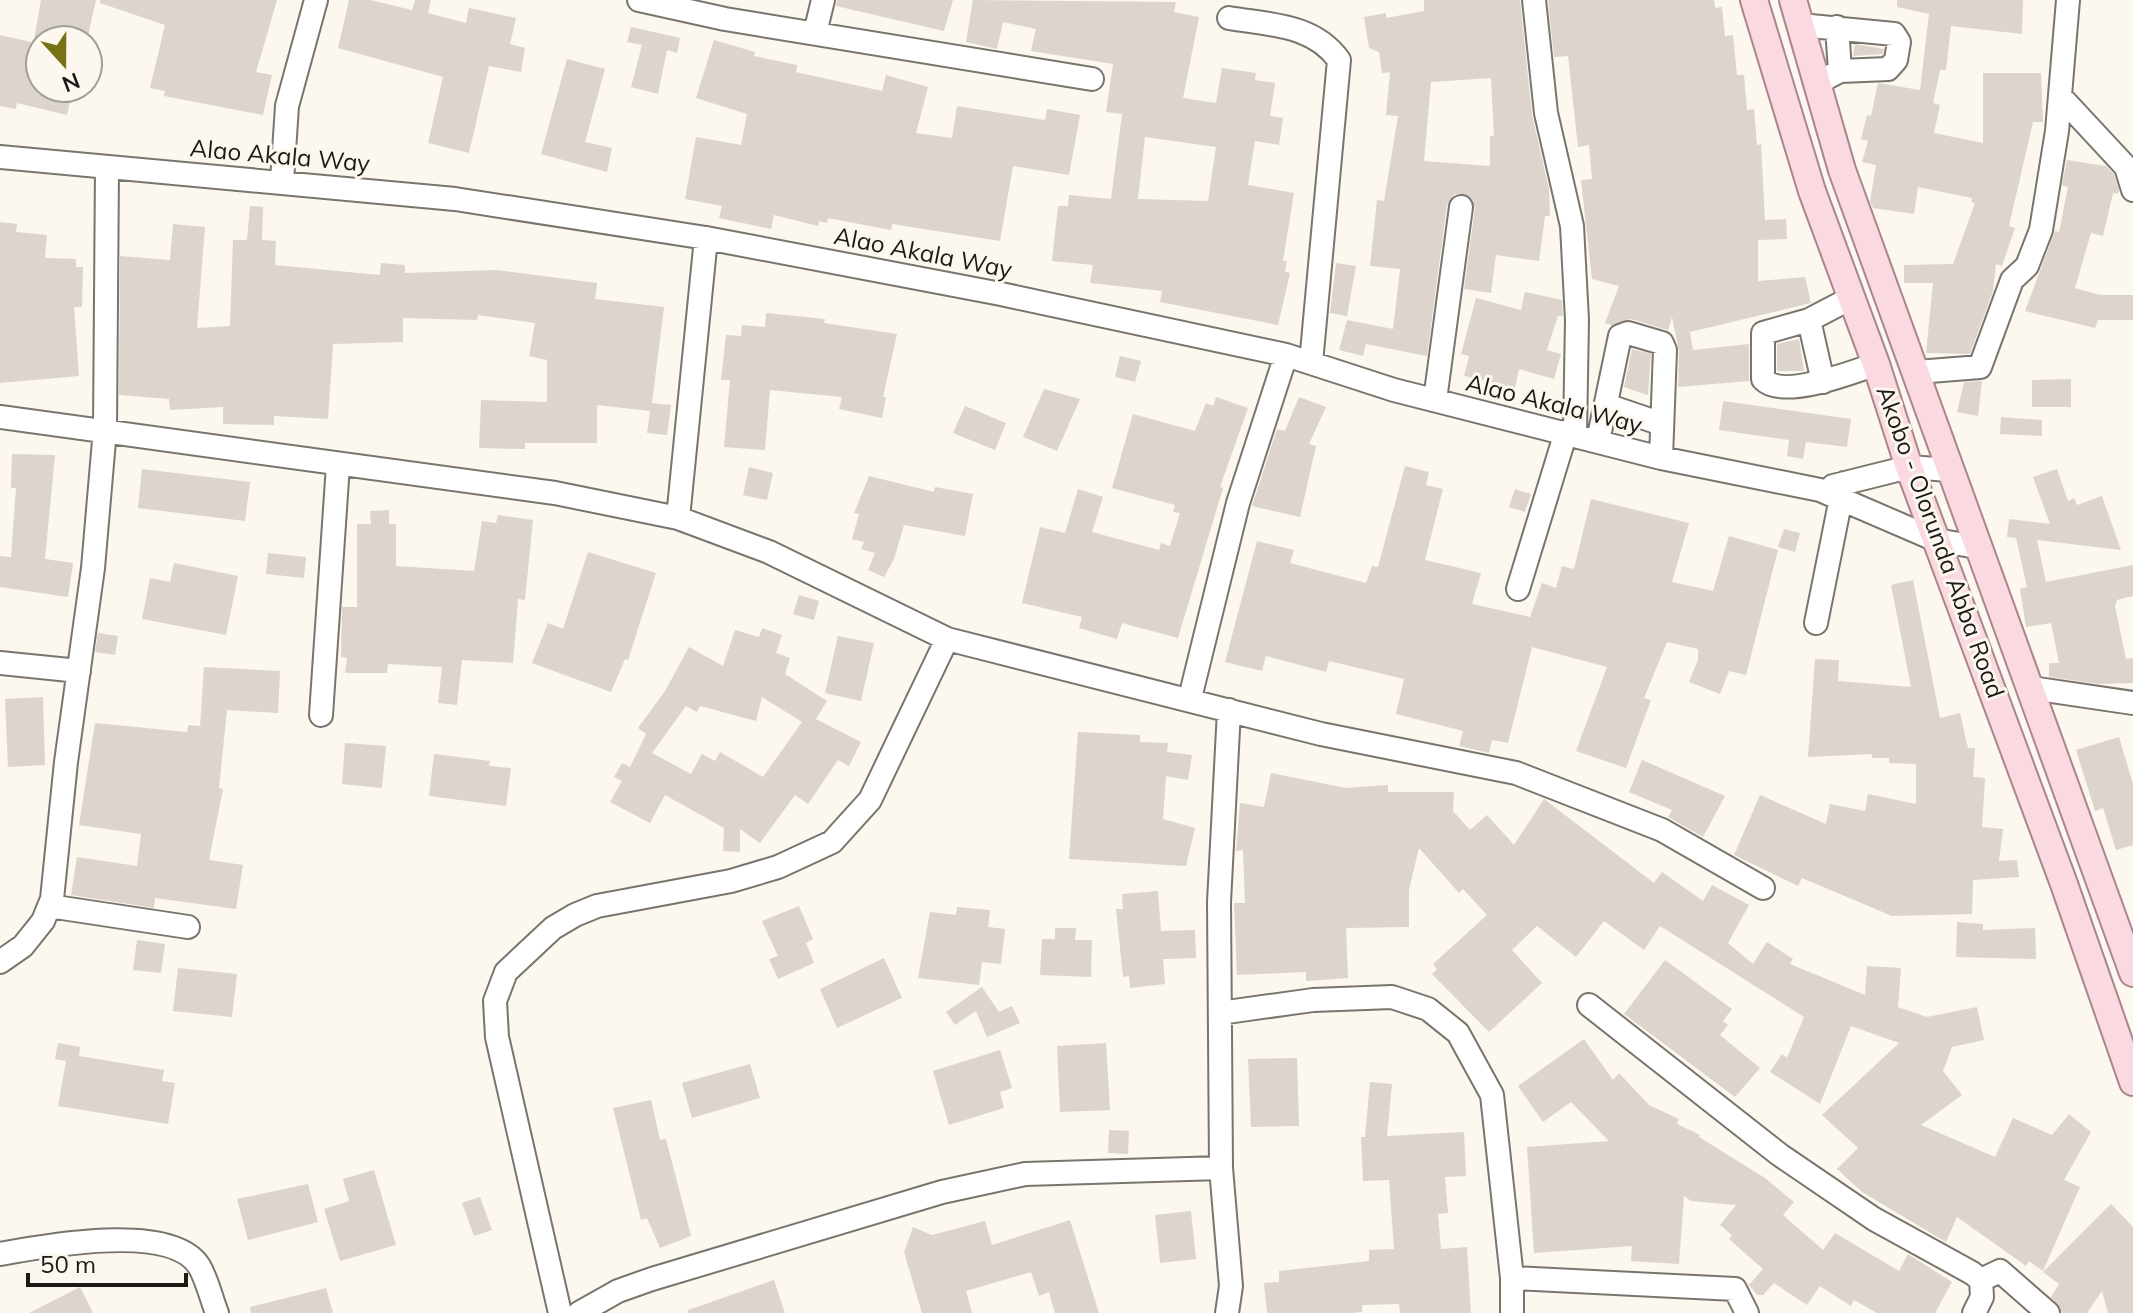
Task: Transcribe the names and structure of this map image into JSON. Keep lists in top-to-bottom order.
{
  "streets": {
    "main road": ["Akobo - Olorunda Abba Road"],
    "street": ["Alao Akala Way"]
  },
  "crossings": [
    ["Alao Akala Way", "Akobo - Olorunda Abba Road"]
  ],
  "scale_bar": "50 m",
  "north": "bottom"
}
